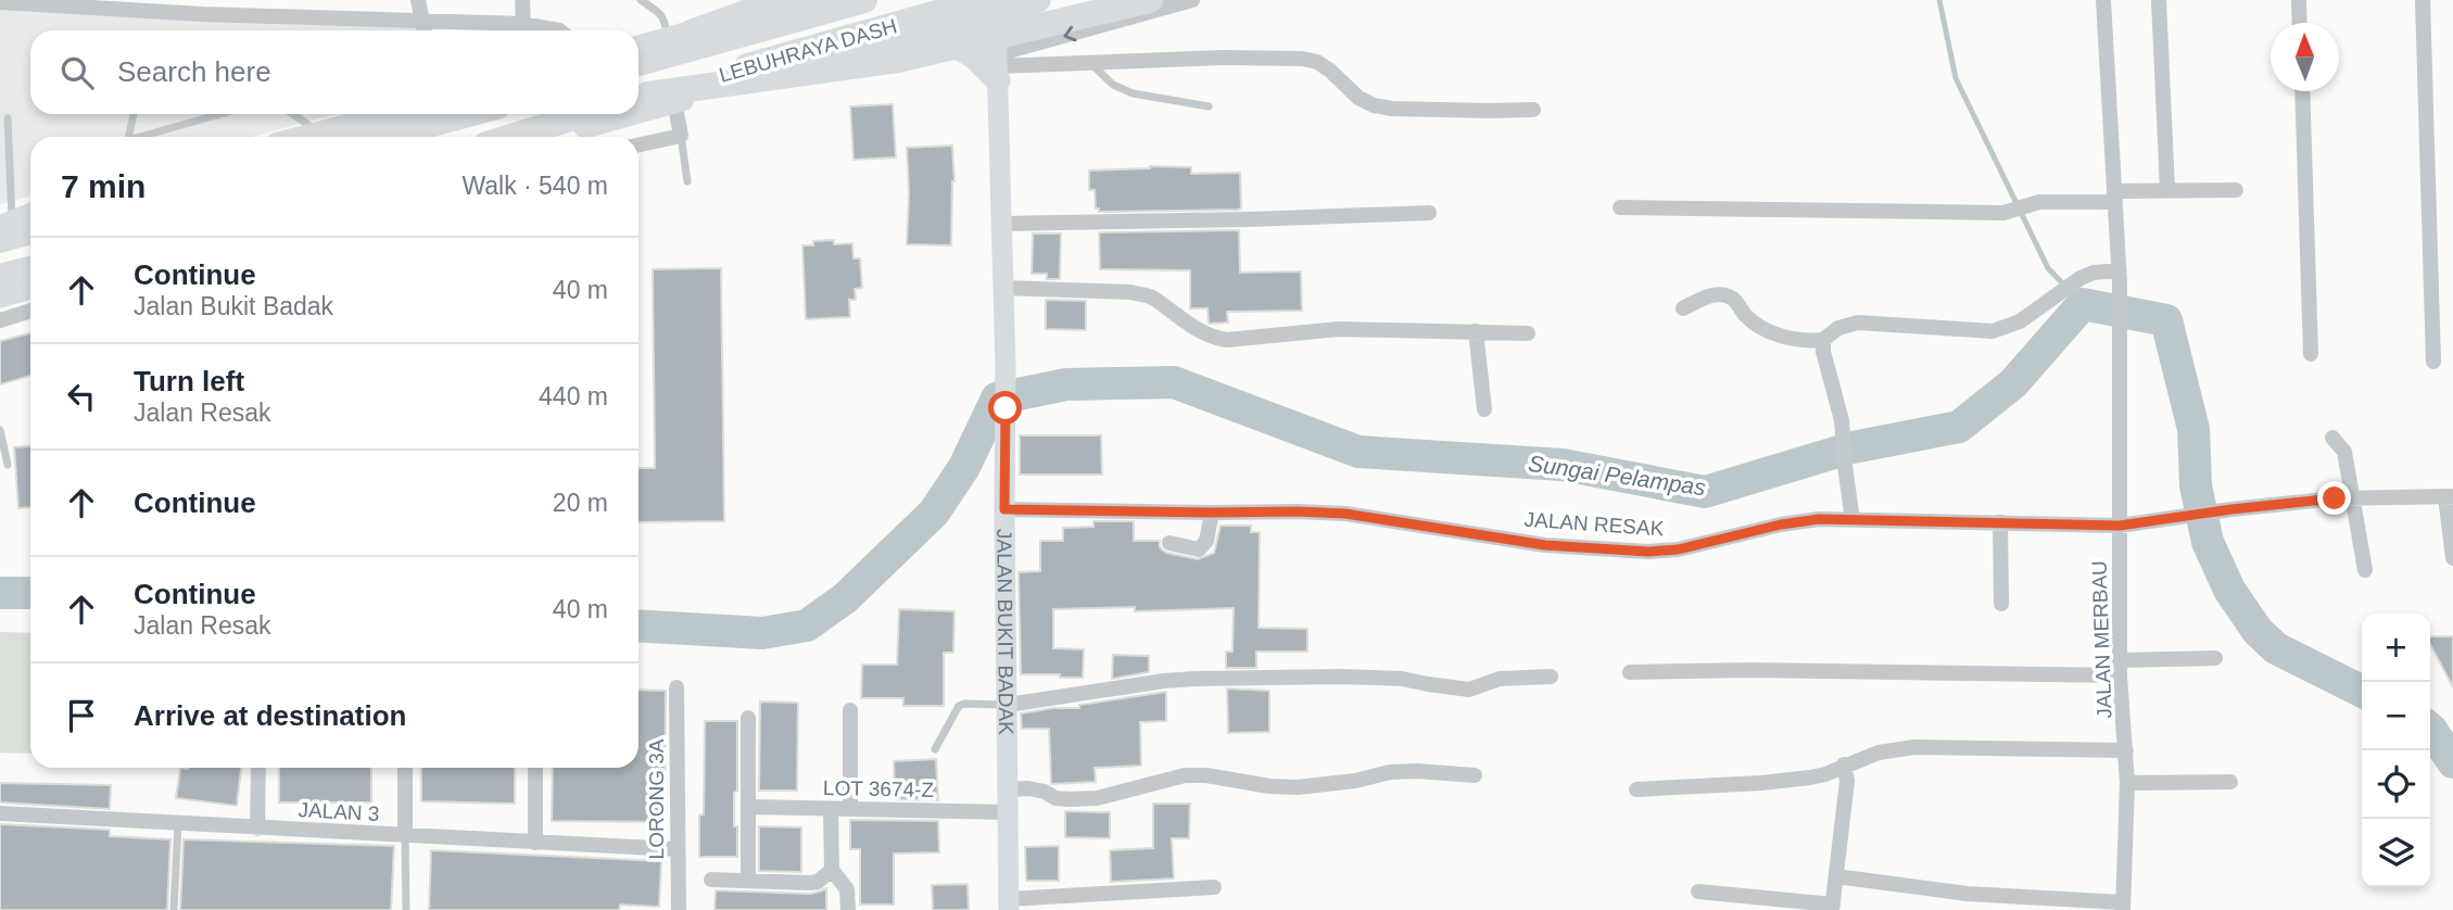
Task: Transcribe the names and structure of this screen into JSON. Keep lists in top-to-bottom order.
{
  "streets": {
    "highway": ["LEBUHRAYA DASH"],
    "main road": ["JALAN BUKIT BADAK"],
    "street": [
      "JALAN RESAK",
      "JALAN MERBAU",
      "LOT 3674-Z",
      "LORONG 3A",
      "JALAN 3"
    ]
  },
  "crossings": [
    ["LEBUHRAYA DASH", "JALAN BUKIT BADAK"],
    ["JALAN RESAK", "JALAN BUKIT BADAK"],
    ["JALAN RESAK", "JALAN MERBAU"],
    ["JALAN BUKIT BADAK", "LOT 3674-Z"],
    ["LORONG 3A", "JALAN 3"]
  ],
  "water": ["Sungai Pelampas"],
  "north": "top",
  "page": {
    "search": "Search here",
    "heading": ["7 min", "Walk · 540 m"],
    "list": [
      ["Continue", "Jalan Bukit Badak", "40 m"],
      ["Turn left", "Jalan Resak", "440 m"],
      ["Continue", "20 m"],
      ["Continue", "Jalan Resak", "40 m"],
      "Arrive at destination"
    ],
    "map_buttons": ["+", "−"]
  }
}
